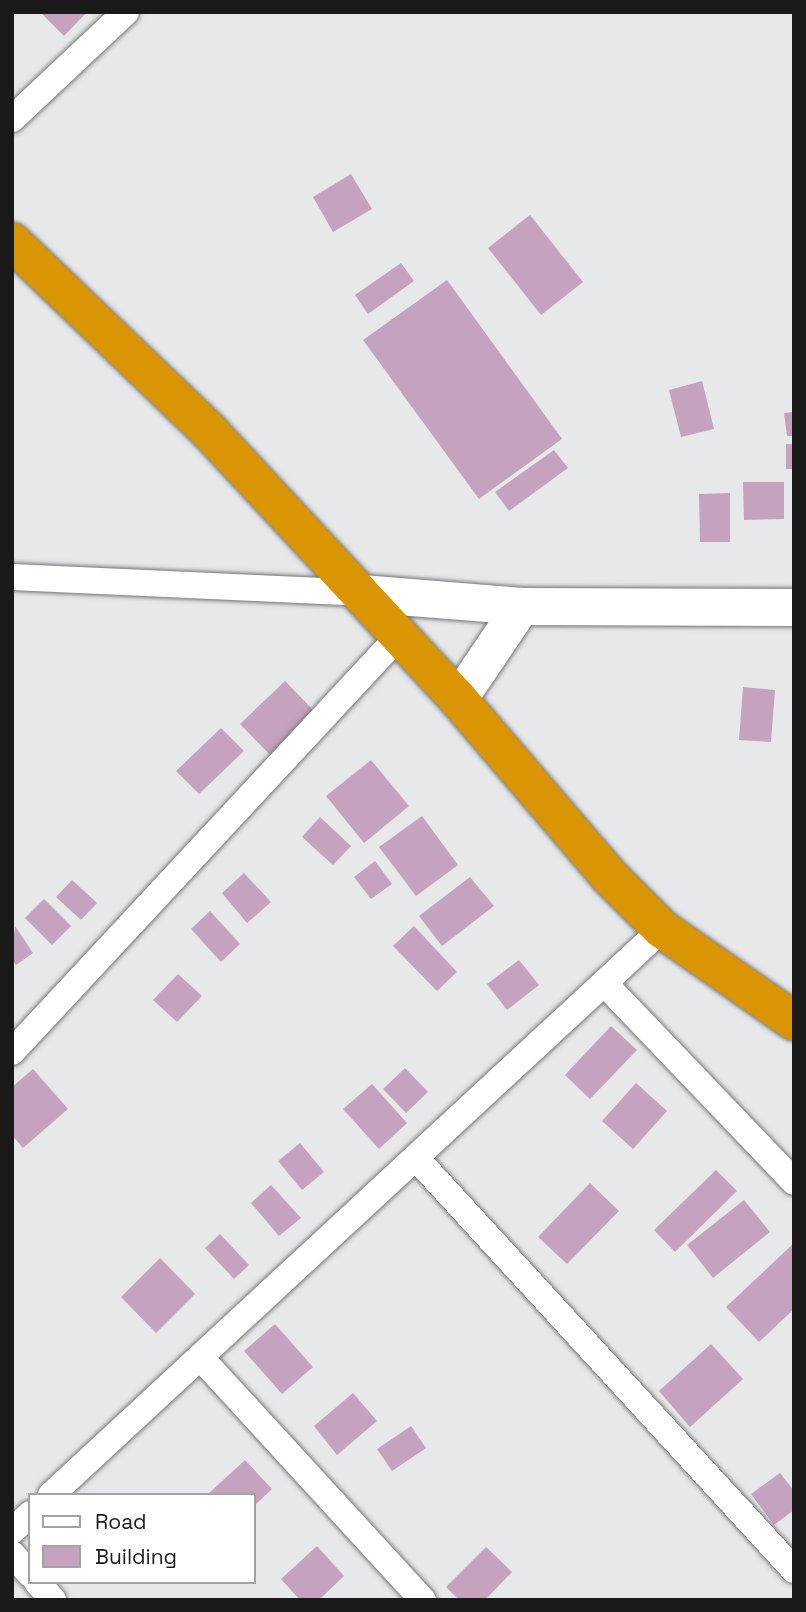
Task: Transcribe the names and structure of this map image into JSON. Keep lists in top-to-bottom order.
{
  "legend": ["Road", "Building"]
}
